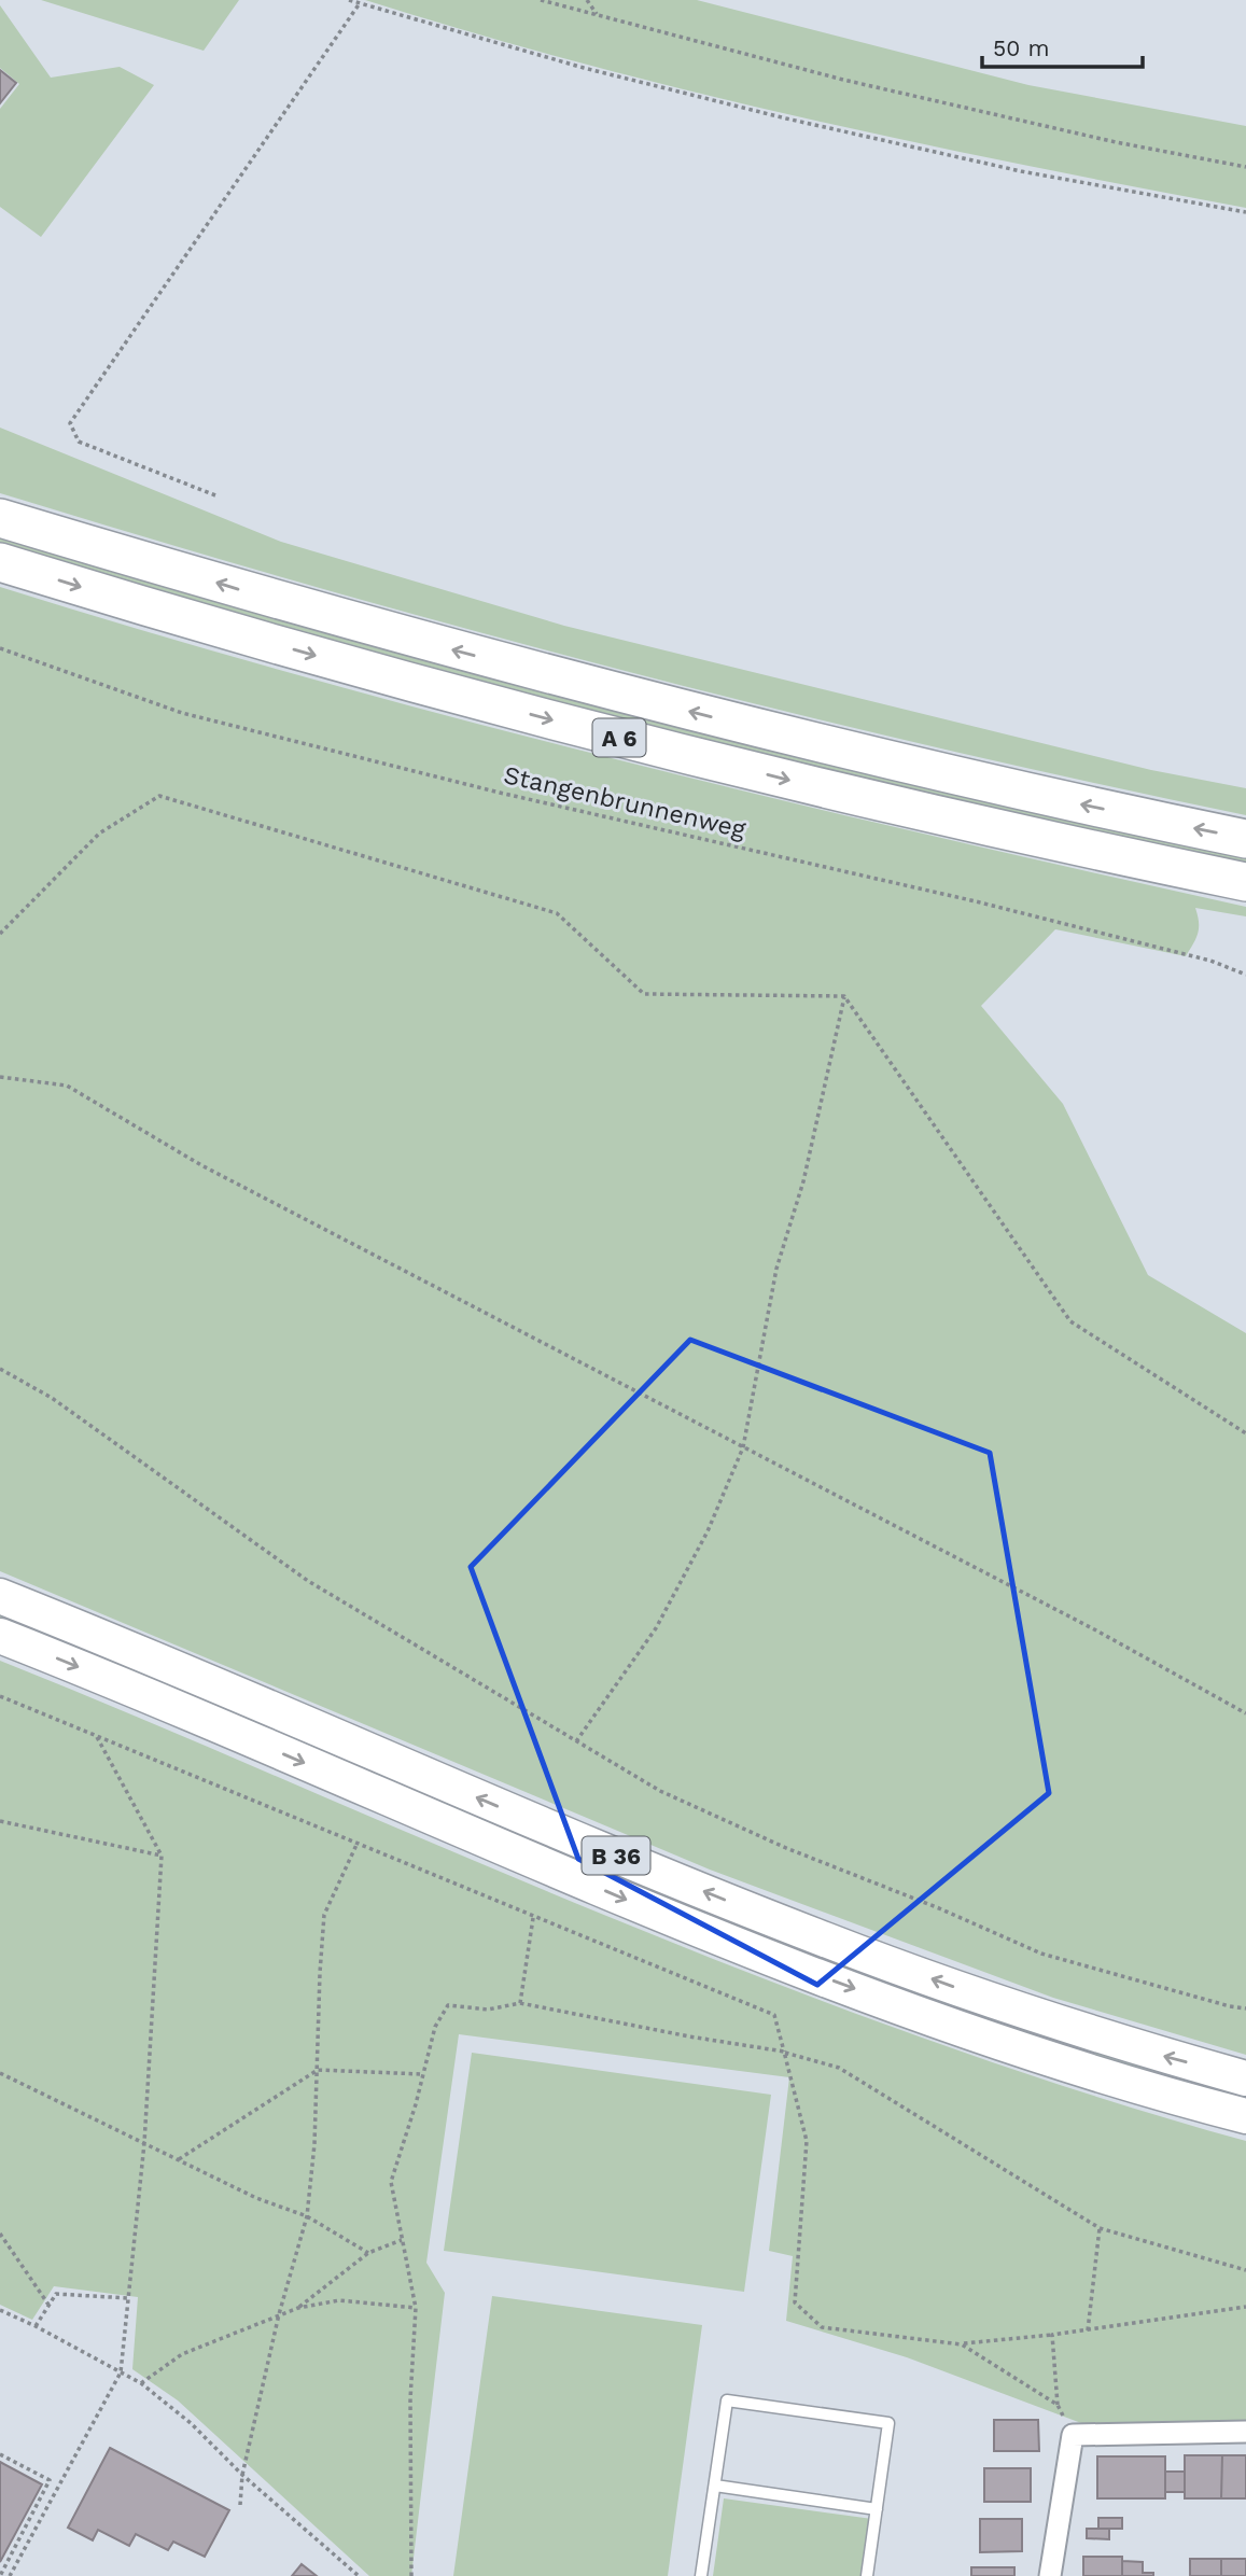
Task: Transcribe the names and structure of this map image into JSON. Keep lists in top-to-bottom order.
{
  "streets": {
    "highway": ["A 6", "B 36"],
    "path": ["Stangenbrunnenweg"]
  },
  "scale_bar": "50 m"
}
